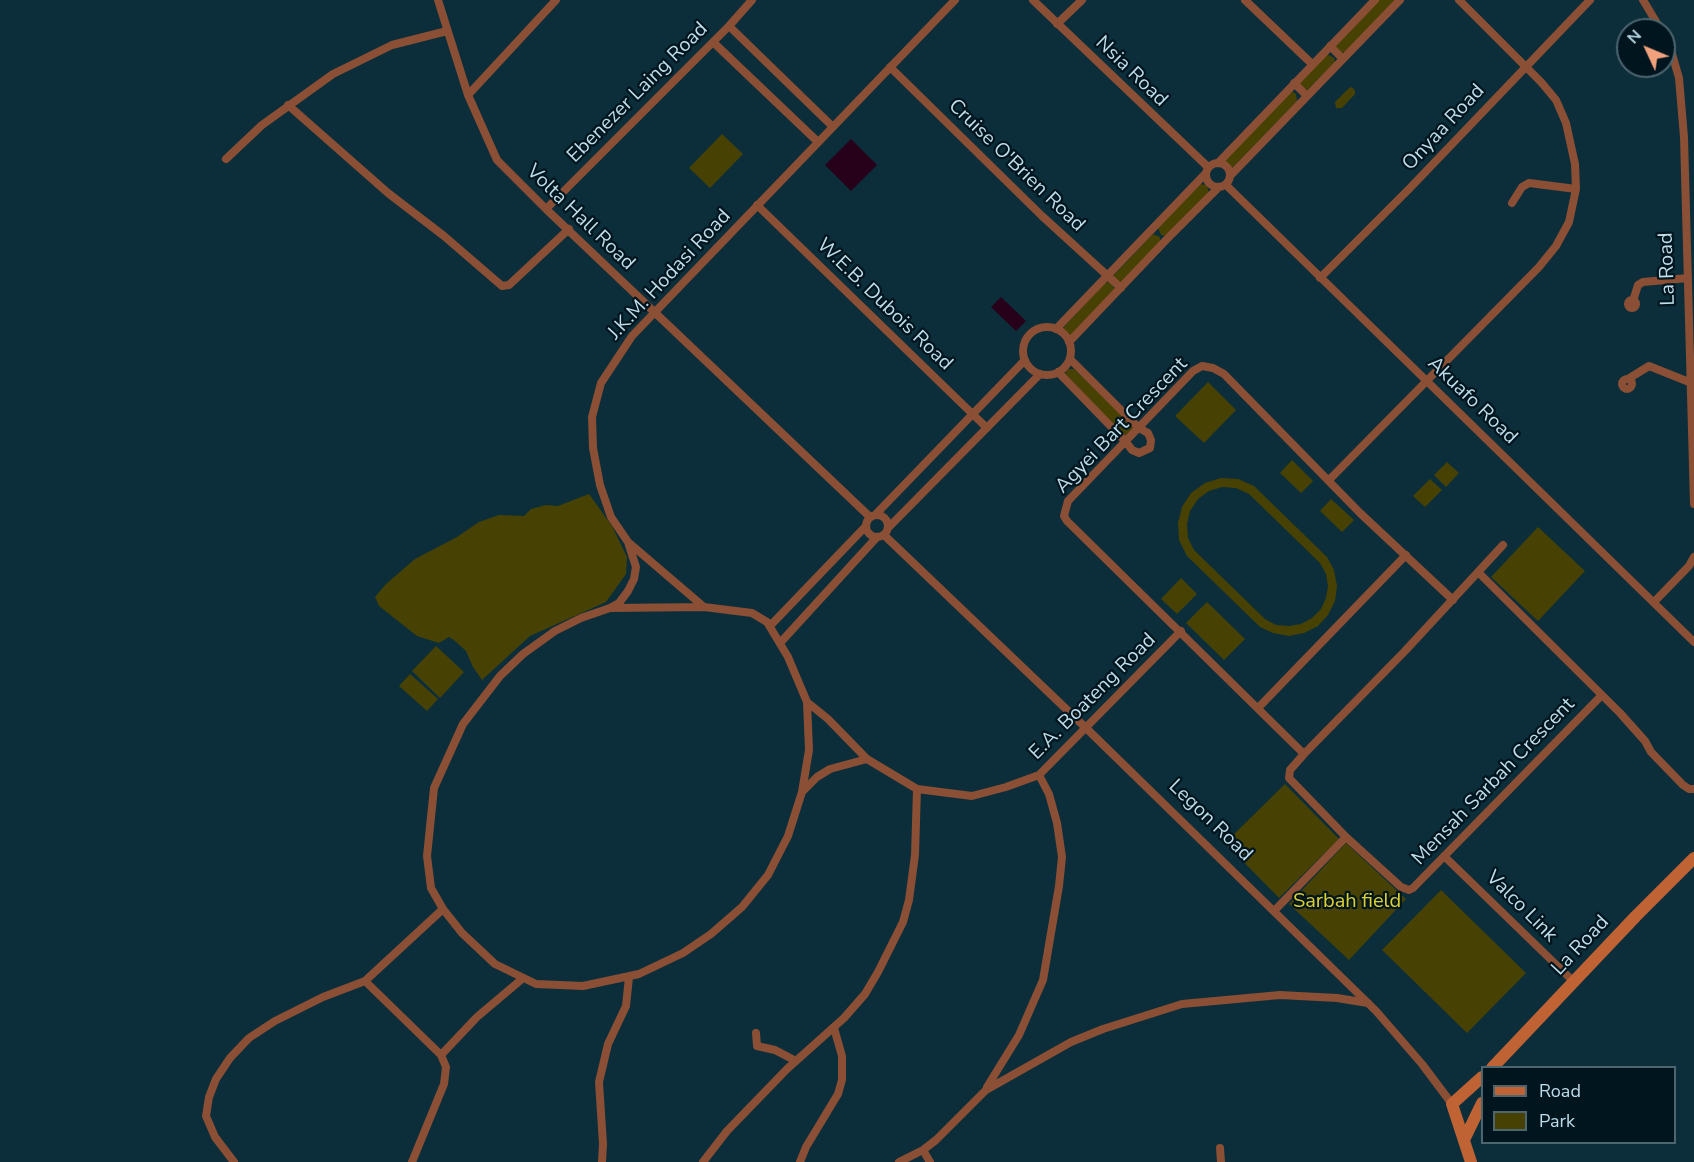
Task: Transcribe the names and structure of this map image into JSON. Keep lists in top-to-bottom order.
{
  "streets": {
    "street": [
      "Nsia Road",
      "Ebenezer Laing Road",
      "Onyaa Road",
      "Cruise O'Brien Road",
      "Volta Hall Road",
      "La Road",
      "J.K.M. Hodasi Road",
      "W.E.B. Dubois Road",
      "Akuafo Road",
      "Agyei Bart Crescent",
      "E.A. Boateng Road",
      "Mensah Sarbah Crescent",
      "Legon Road",
      "Valco Link"
    ]
  },
  "crossings": [
    ["Nsia Road", "Akuafo Road"],
    ["Ebenezer Laing Road", "Volta Hall Road"],
    ["Onyaa Road", "Akuafo Road"],
    ["Cruise O'Brien Road", "J.K.M. Hodasi Road"],
    ["Volta Hall Road", "J.K.M. Hodasi Road"],
    ["Volta Hall Road", "Legon Road"],
    ["La Road", "Valco Link"],
    ["J.K.M. Hodasi Road", "W.E.B. Dubois Road"],
    ["Agyei Bart Crescent", "E.A. Boateng Road"],
    ["Agyei Bart Crescent", "Mensah Sarbah Crescent"],
    ["E.A. Boateng Road", "Legon Road"],
    ["Mensah Sarbah Crescent", "Valco Link"]
  ],
  "parks": ["Sarbah field"],
  "legend": ["Road", "Park"],
  "north": "top left"
}
